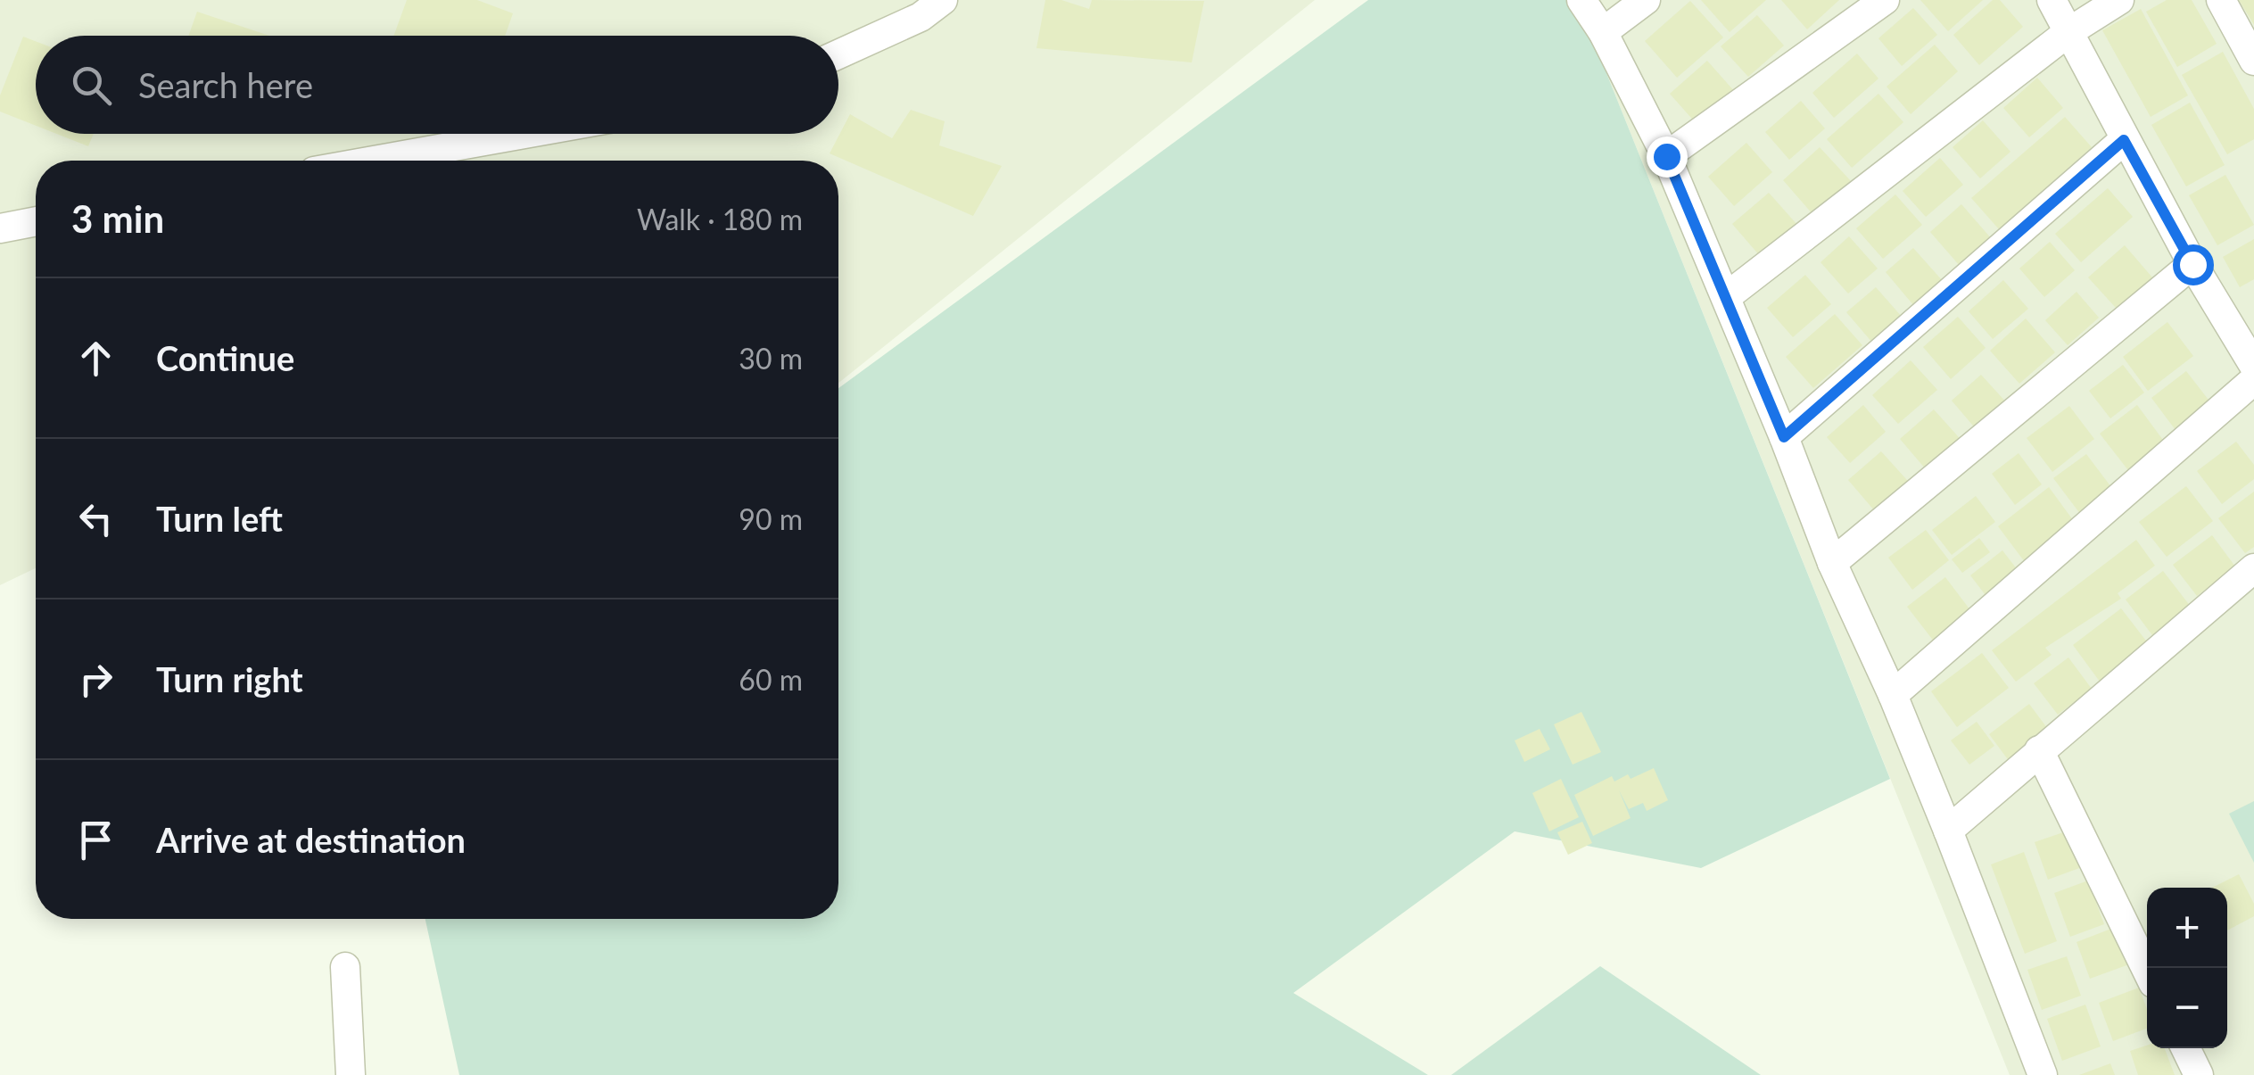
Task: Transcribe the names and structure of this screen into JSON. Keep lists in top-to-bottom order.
{
  "page": {
    "search": "Search here",
    "heading": ["3 min", "Walk · 180 m"],
    "list": [
      ["Continue", "30 m"],
      ["Turn left", "90 m"],
      ["Turn right", "60 m"],
      "Arrive at destination"
    ],
    "map_buttons": ["+", "−"]
  }
}
